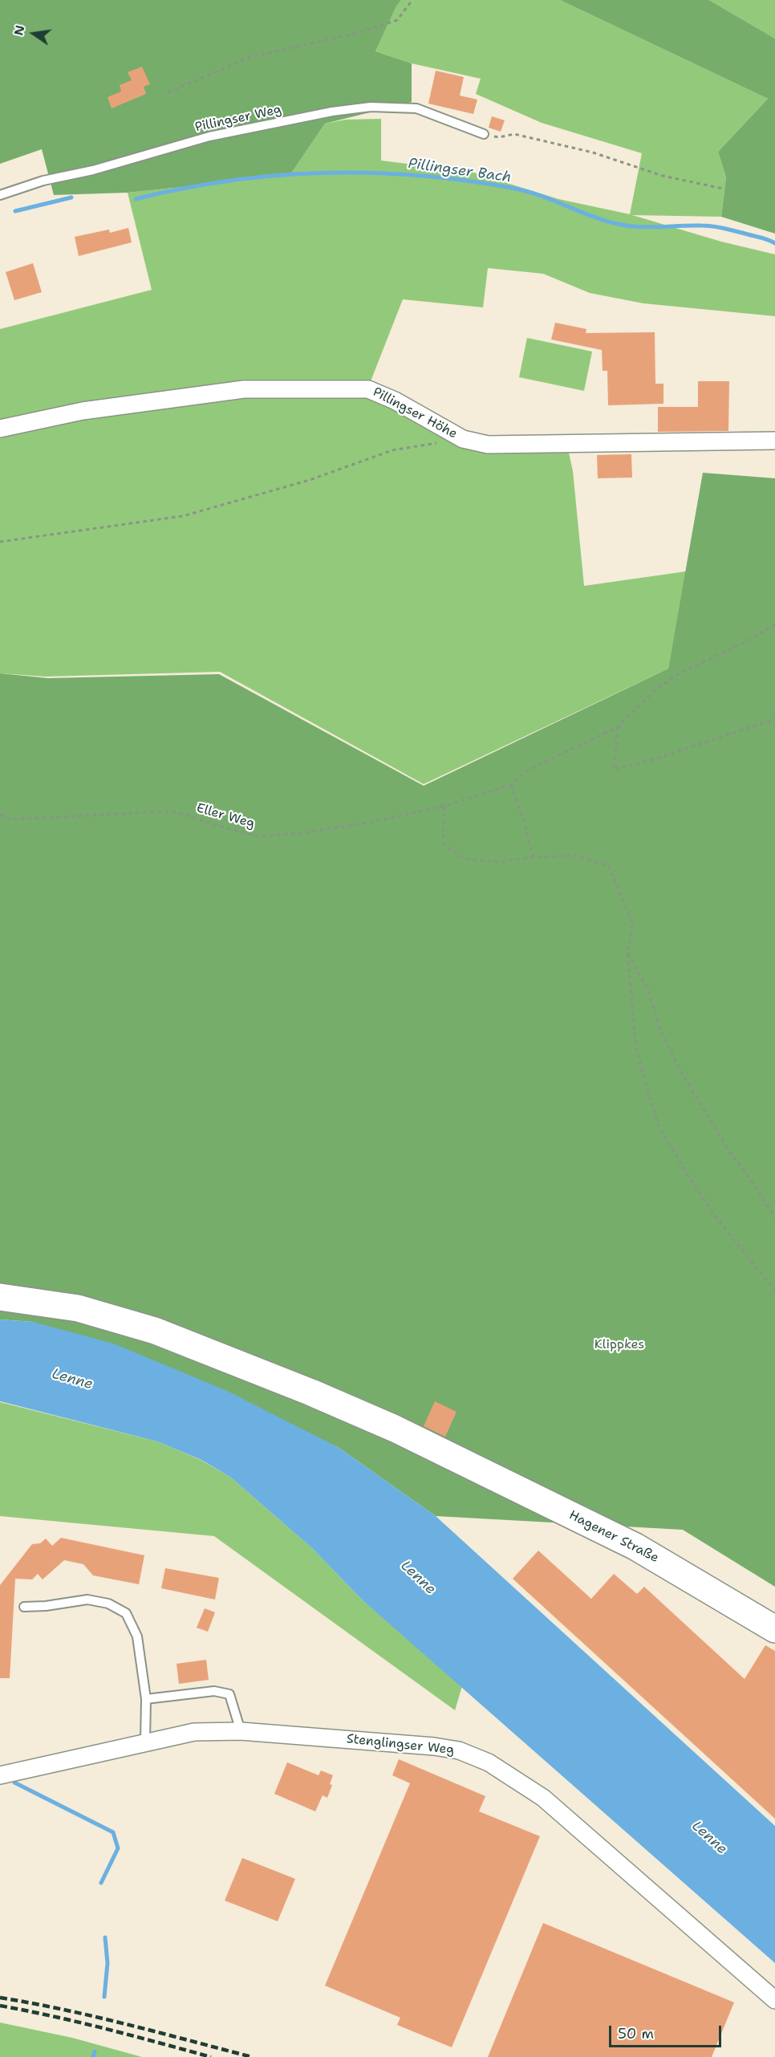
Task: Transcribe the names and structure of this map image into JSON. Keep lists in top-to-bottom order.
{
  "streets": {
    "main road": ["Hagener Straße"],
    "street": ["Pillingser Höhe", "Stenglingser Weg"],
    "lane": ["Pillingser Weg"],
    "path": ["Eller Weg"]
  },
  "water": ["Pillingser Bach", "Lenne"],
  "parks": ["Klippkes"],
  "scale_bar": "50 m",
  "north": "left"
}
